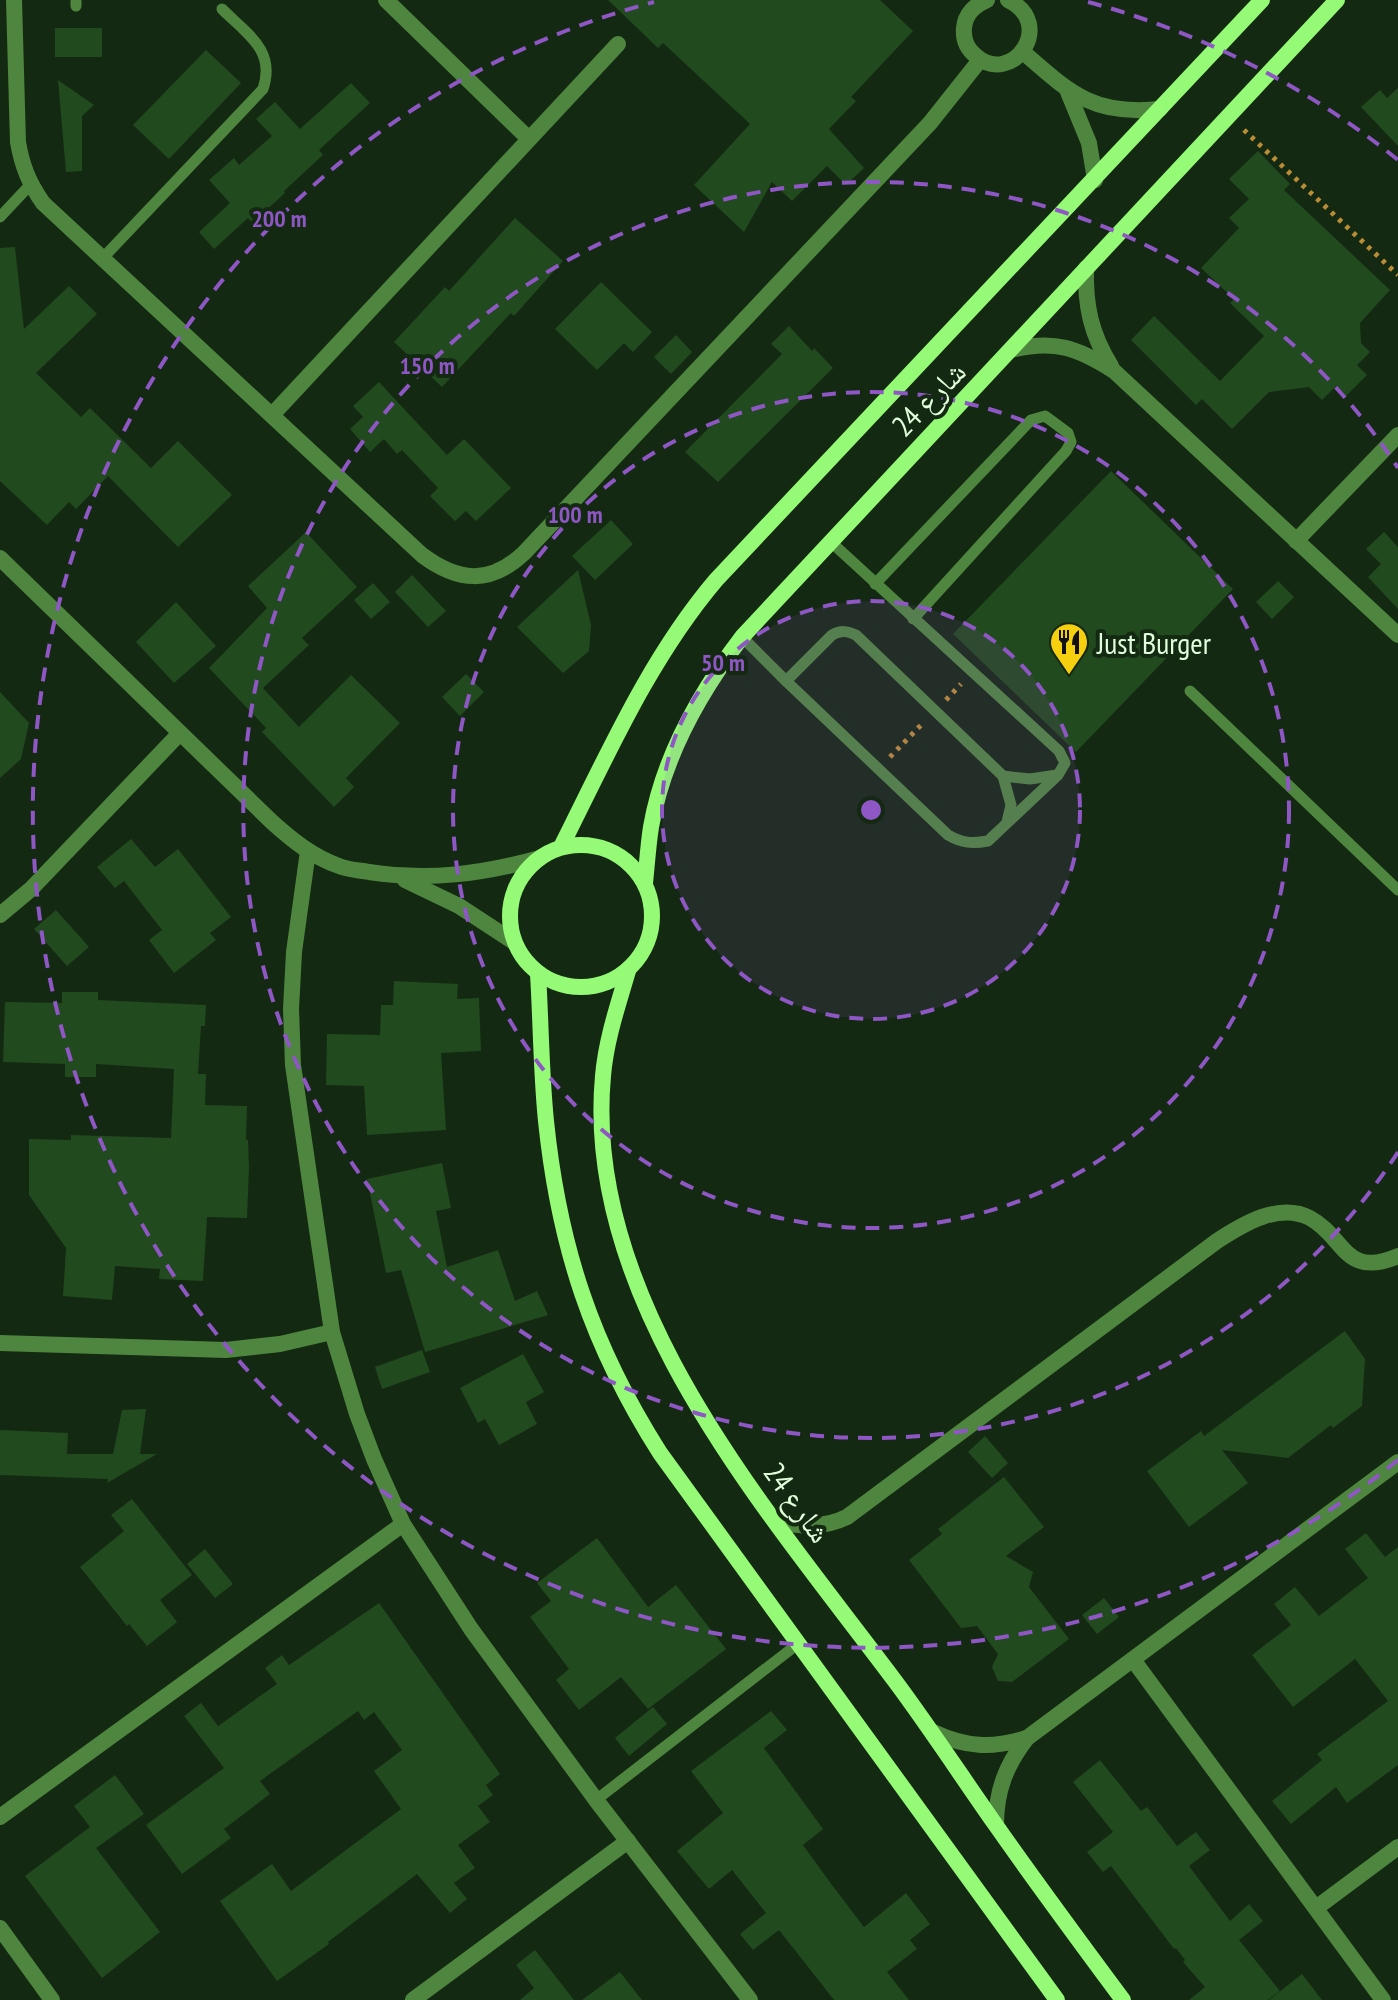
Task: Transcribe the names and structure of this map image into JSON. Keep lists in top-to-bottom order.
{
  "streets": {
    "street": ["شارع 24"]
  },
  "places": {
    "restaurant": ["Just Burger"]
  },
  "rings": [
    "200 m",
    "150 m",
    "100 m",
    "50 m"
  ]
}
